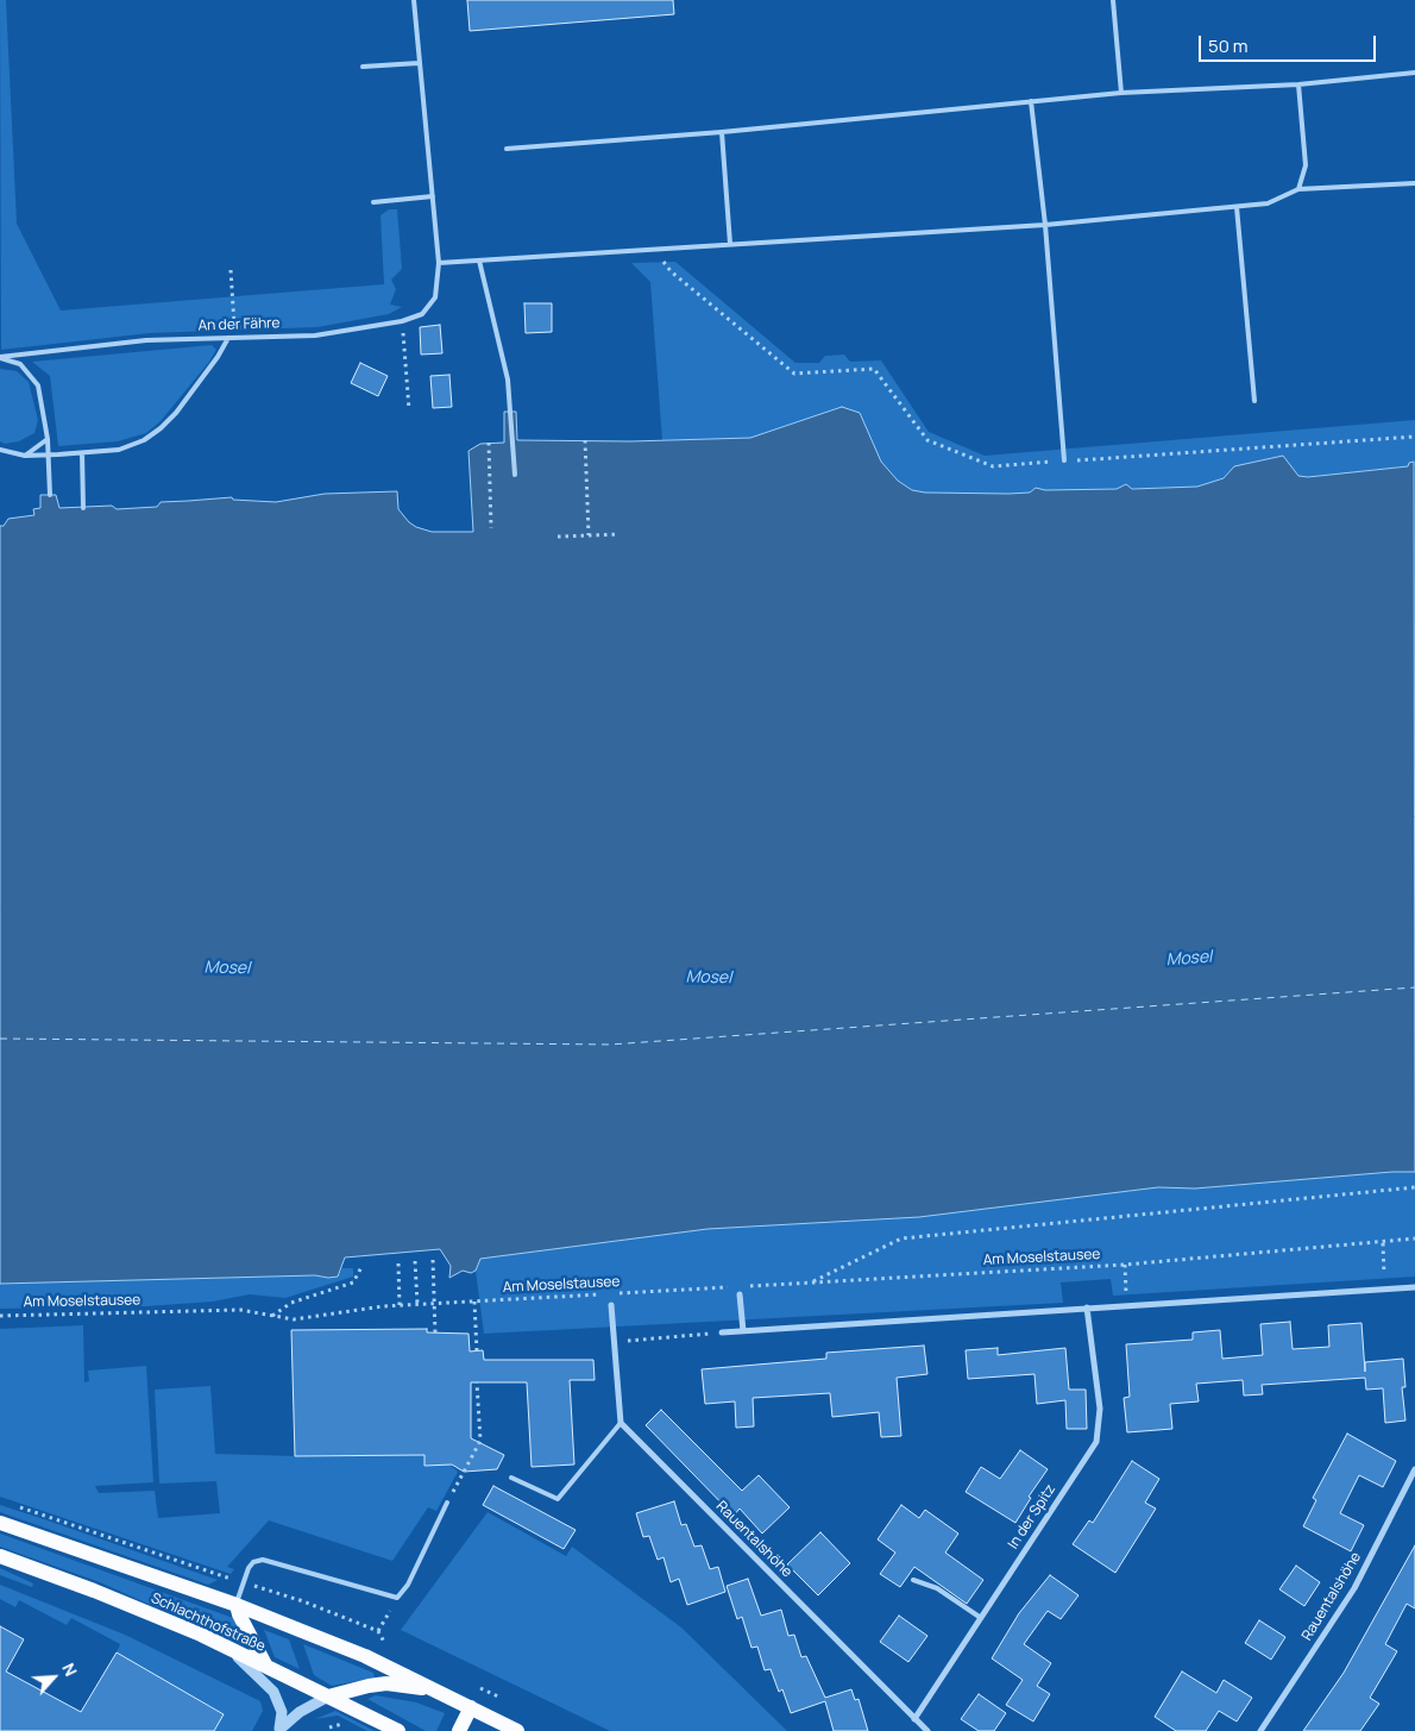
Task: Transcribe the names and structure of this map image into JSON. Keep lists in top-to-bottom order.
{
  "streets": {
    "main road": ["Schlachthofstraße"],
    "street": ["Am Moselstausee", "In der Spitz", "Rauentalshöhe"],
    "lane": ["An der Fähre"]
  },
  "crossings": [
    ["In der Spitz", "Rauentalshöhe"]
  ],
  "water": ["Mosel"],
  "scale_bar": "50 m",
  "north": "top right"
}
